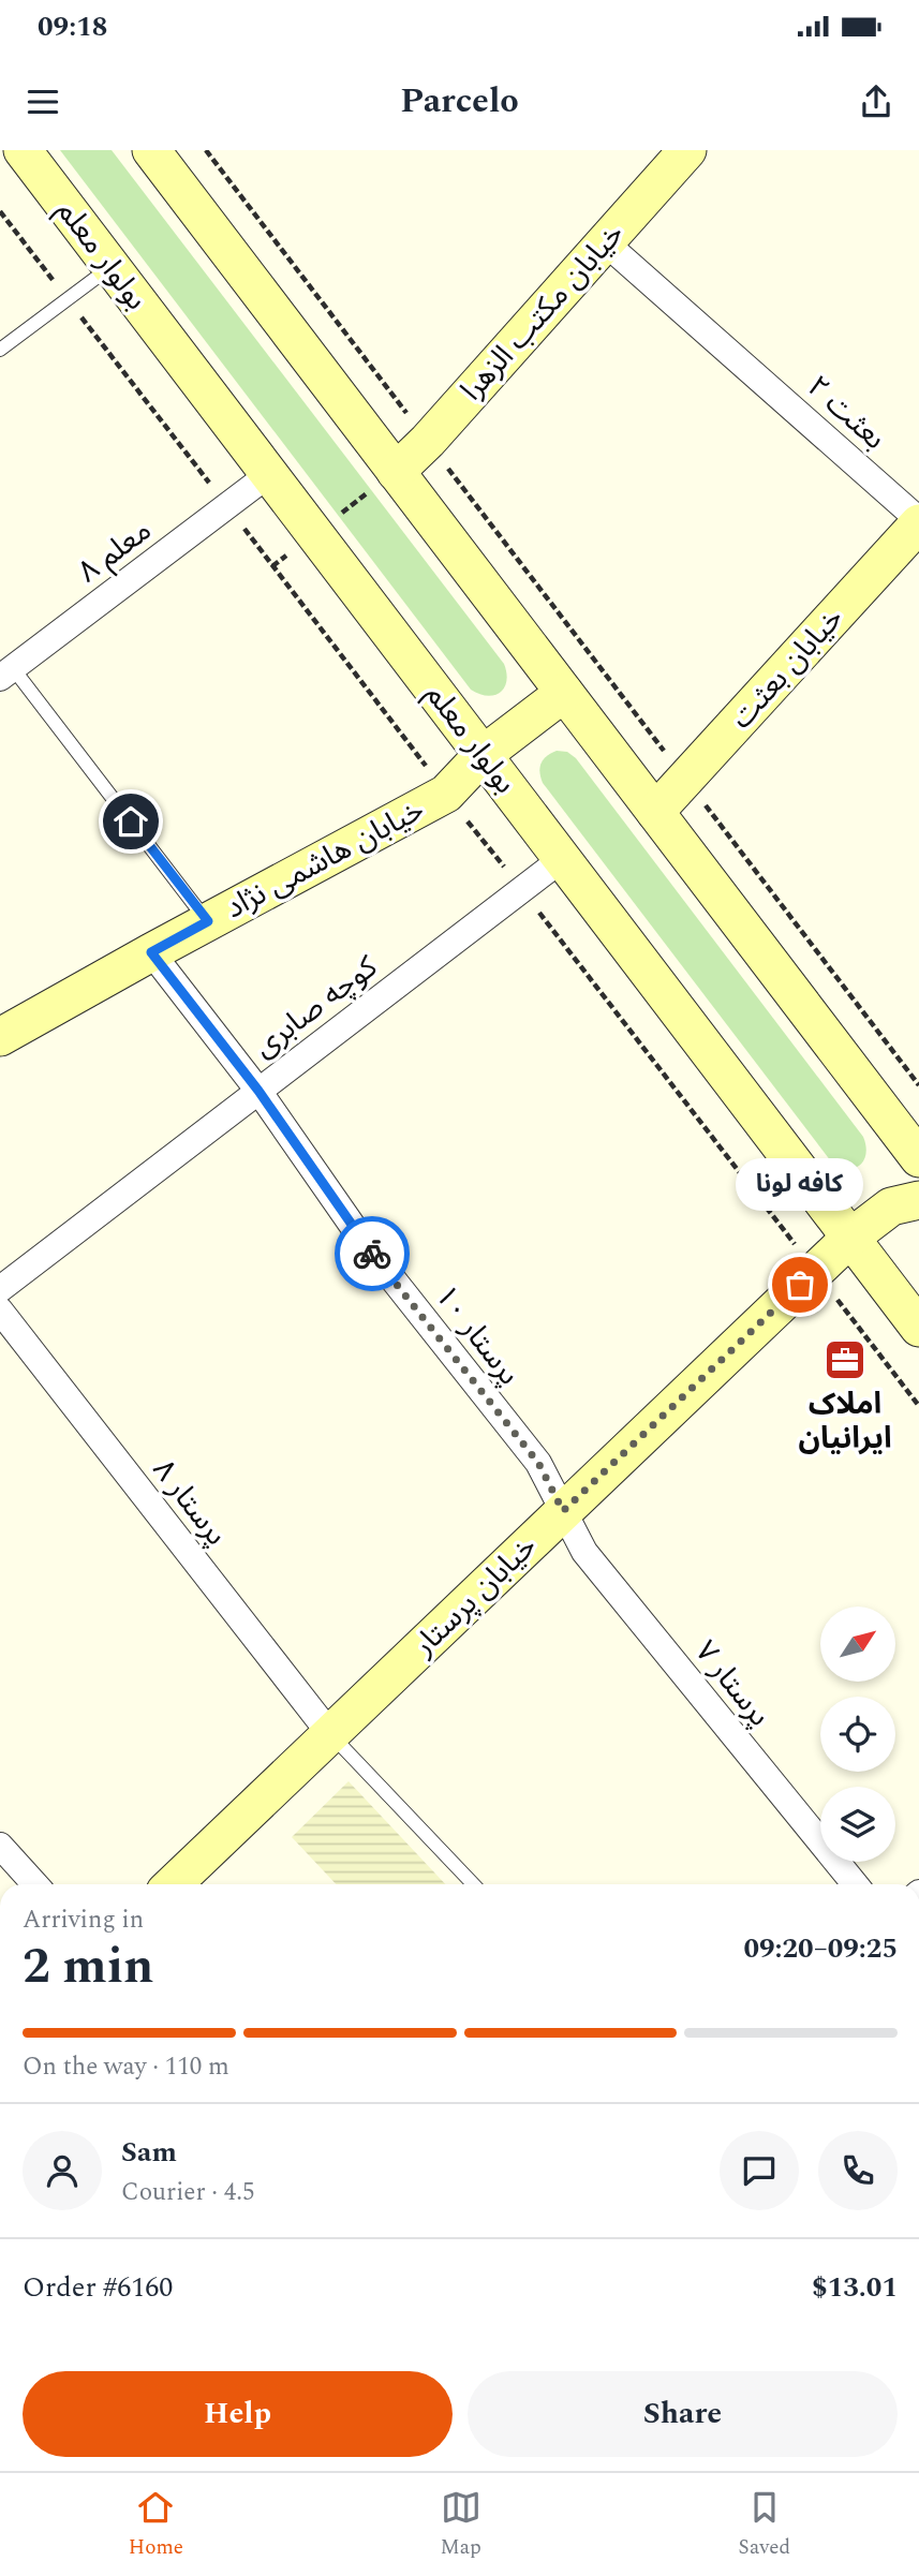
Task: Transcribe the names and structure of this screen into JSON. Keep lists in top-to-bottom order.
{
  "streets": {
    "main road": [
      "بولوار معلم",
      "خیابان مکتب الزهرا",
      "خیابان بعثت",
      "خیابان هاشمی نژاد",
      "خیابان پرستار"
    ],
    "street": [
      "بعثت ۲",
      "معلم ۸",
      "کوچه صابری",
      "پرستار ۱۰",
      "پرستار ۸",
      "پرستار ۷"
    ]
  },
  "crossings": [
    ["بولوار معلم", "معلم ۸"],
    ["بولوار معلم", "خیابان هاشمی نژاد"],
    ["بولوار معلم", "کوچه صابری"],
    ["بولوار معلم", "خیابان پرستار"],
    ["خیابان مکتب الزهرا", "بعثت ۲"],
    ["بعثت ۲", "خیابان بعثت"],
    ["خیابان هاشمی نژاد", "پرستار ۱۰"],
    ["کوچه صابری", "پرستار ۱۰"],
    ["پرستار ۱۰", "خیابان پرستار"],
    ["پرستار ۱۰", "پرستار ۷"],
    ["پرستار ۸", "خیابان پرستار"],
    ["خیابان پرستار", "پرستار ۷"]
  ],
  "places": {
    "other": ["کافه لونا"],
    "office": ["املاک ایرانیان"]
  },
  "north": "top right",
  "page": {
    "status": "09:18",
    "header": "Parcelo",
    "bubble": "کافه لونا",
    "heading": ["2 min", "Arriving in", "09:20–09:25"],
    "panel": [
      "Sam",
      "Courier · 4.5",
      "Order #6160",
      "$13.01"
    ],
    "bar": "On the way · 110 m",
    "buttons": ["Help", "Share"],
    "tabs": ["Home", "Map", "Saved"]
  }
}
